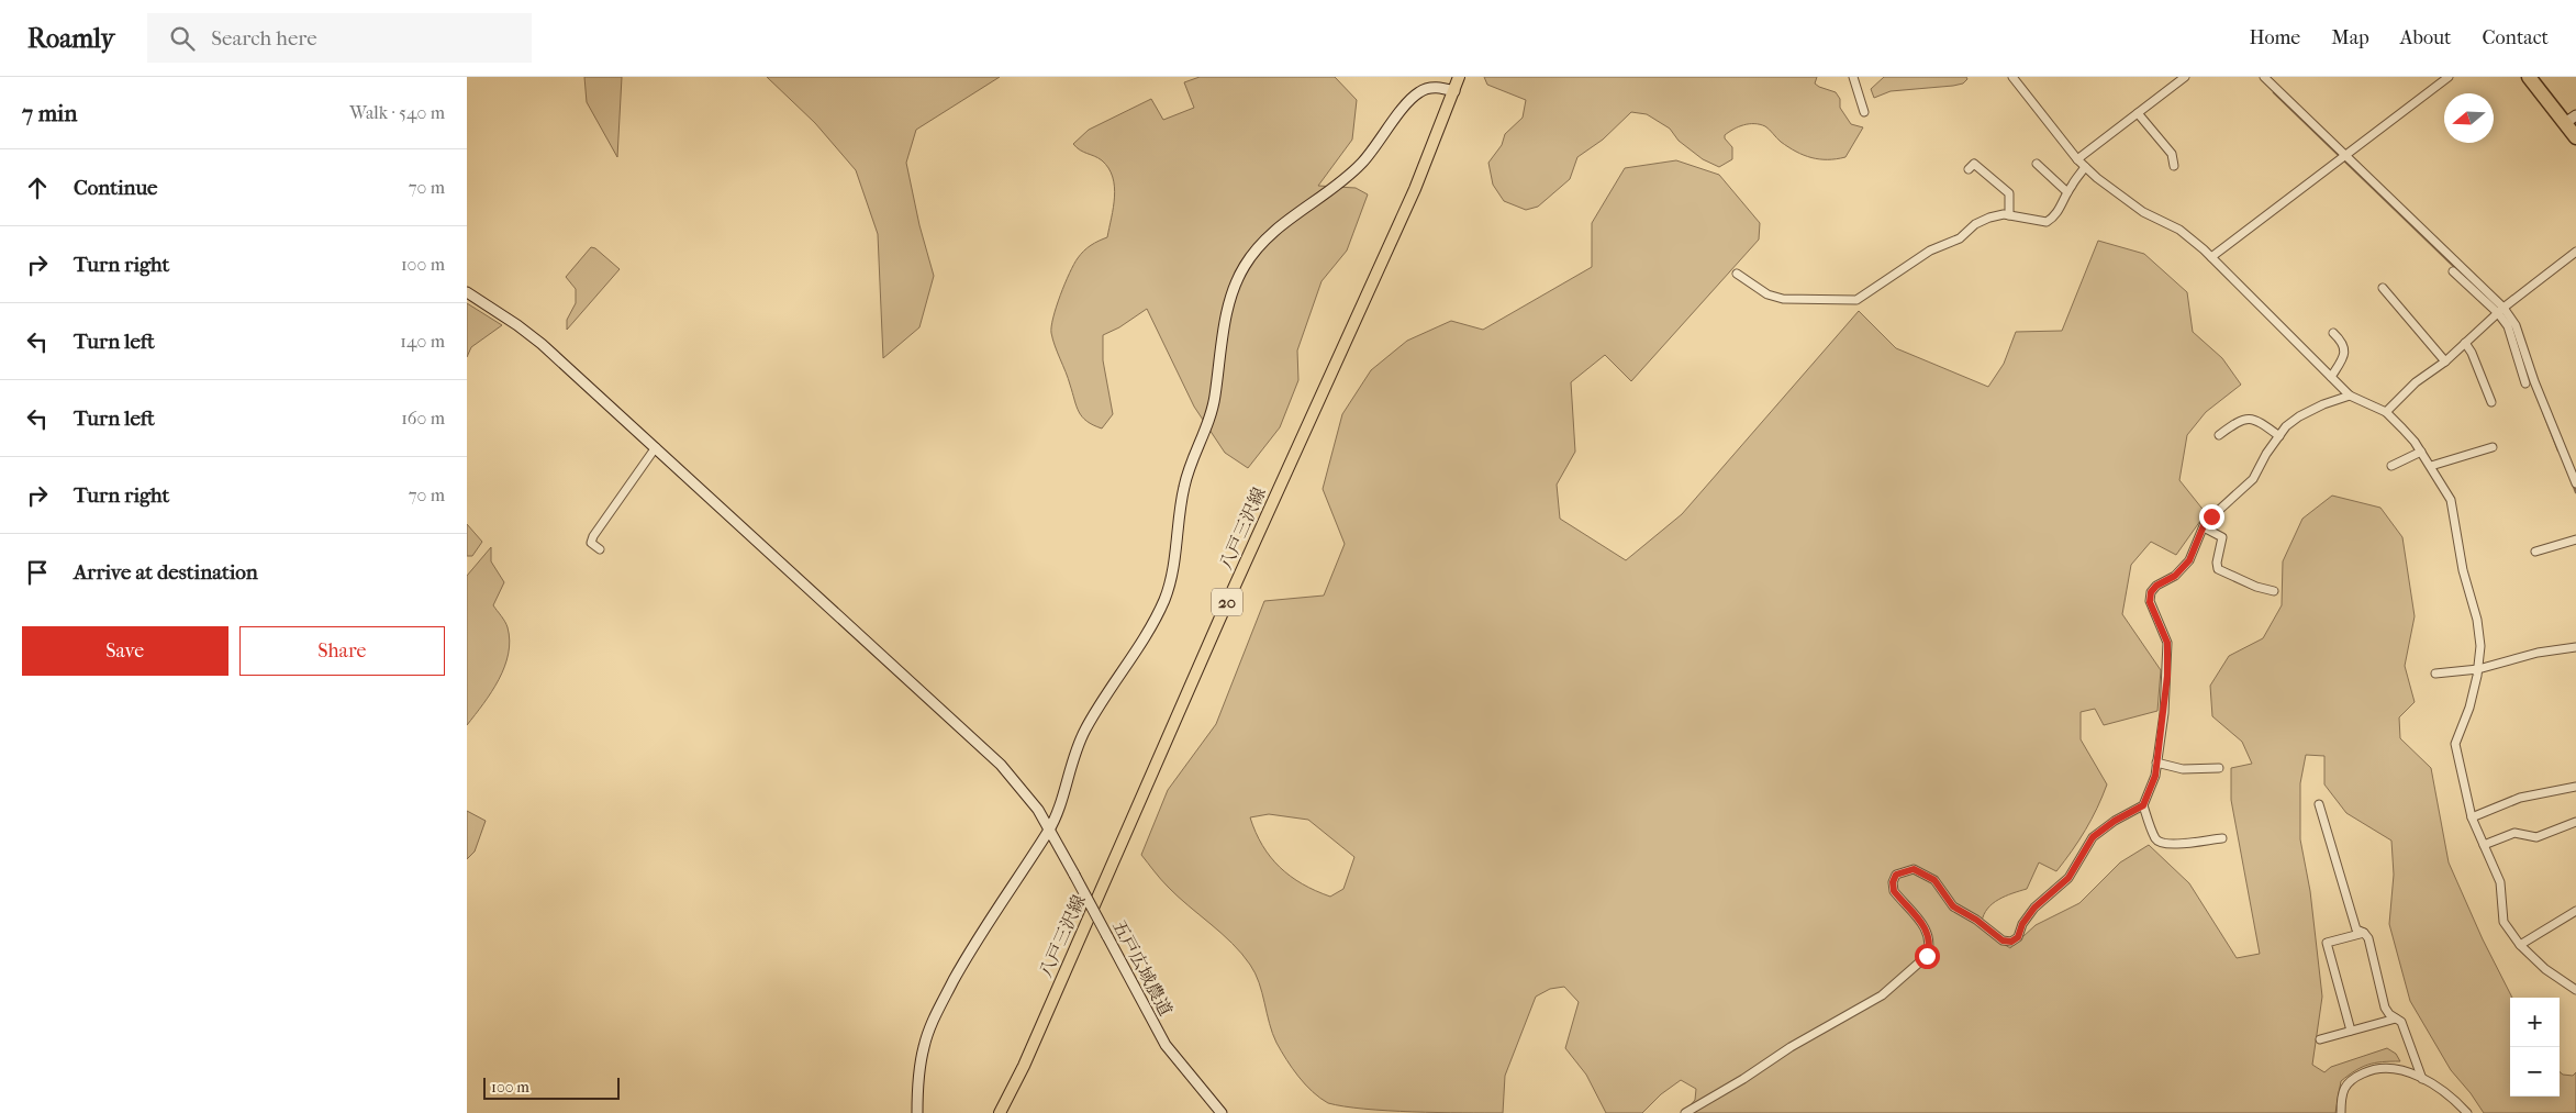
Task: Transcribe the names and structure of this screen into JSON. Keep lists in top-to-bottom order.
{
  "streets": {
    "main road": ["八戸三沢線", "20"],
    "street": ["五戸広域農道"]
  },
  "scale_bar": "100 m",
  "north": "left",
  "page": {
    "header": "Roamly",
    "search": "Search here",
    "nav": [
      "Home",
      "Map",
      "About",
      "Contact"
    ],
    "heading": ["7 min", "Walk · 540 m"],
    "list": [
      ["Continue", "70 m"],
      ["Turn right", "100 m"],
      ["Turn left", "140 m"],
      ["Turn left", "160 m"],
      ["Turn right", "70 m"],
      "Arrive at destination"
    ],
    "buttons": ["Save", "Share"],
    "map_buttons": ["+", "−"],
    "scale": "100 m"
  }
}
